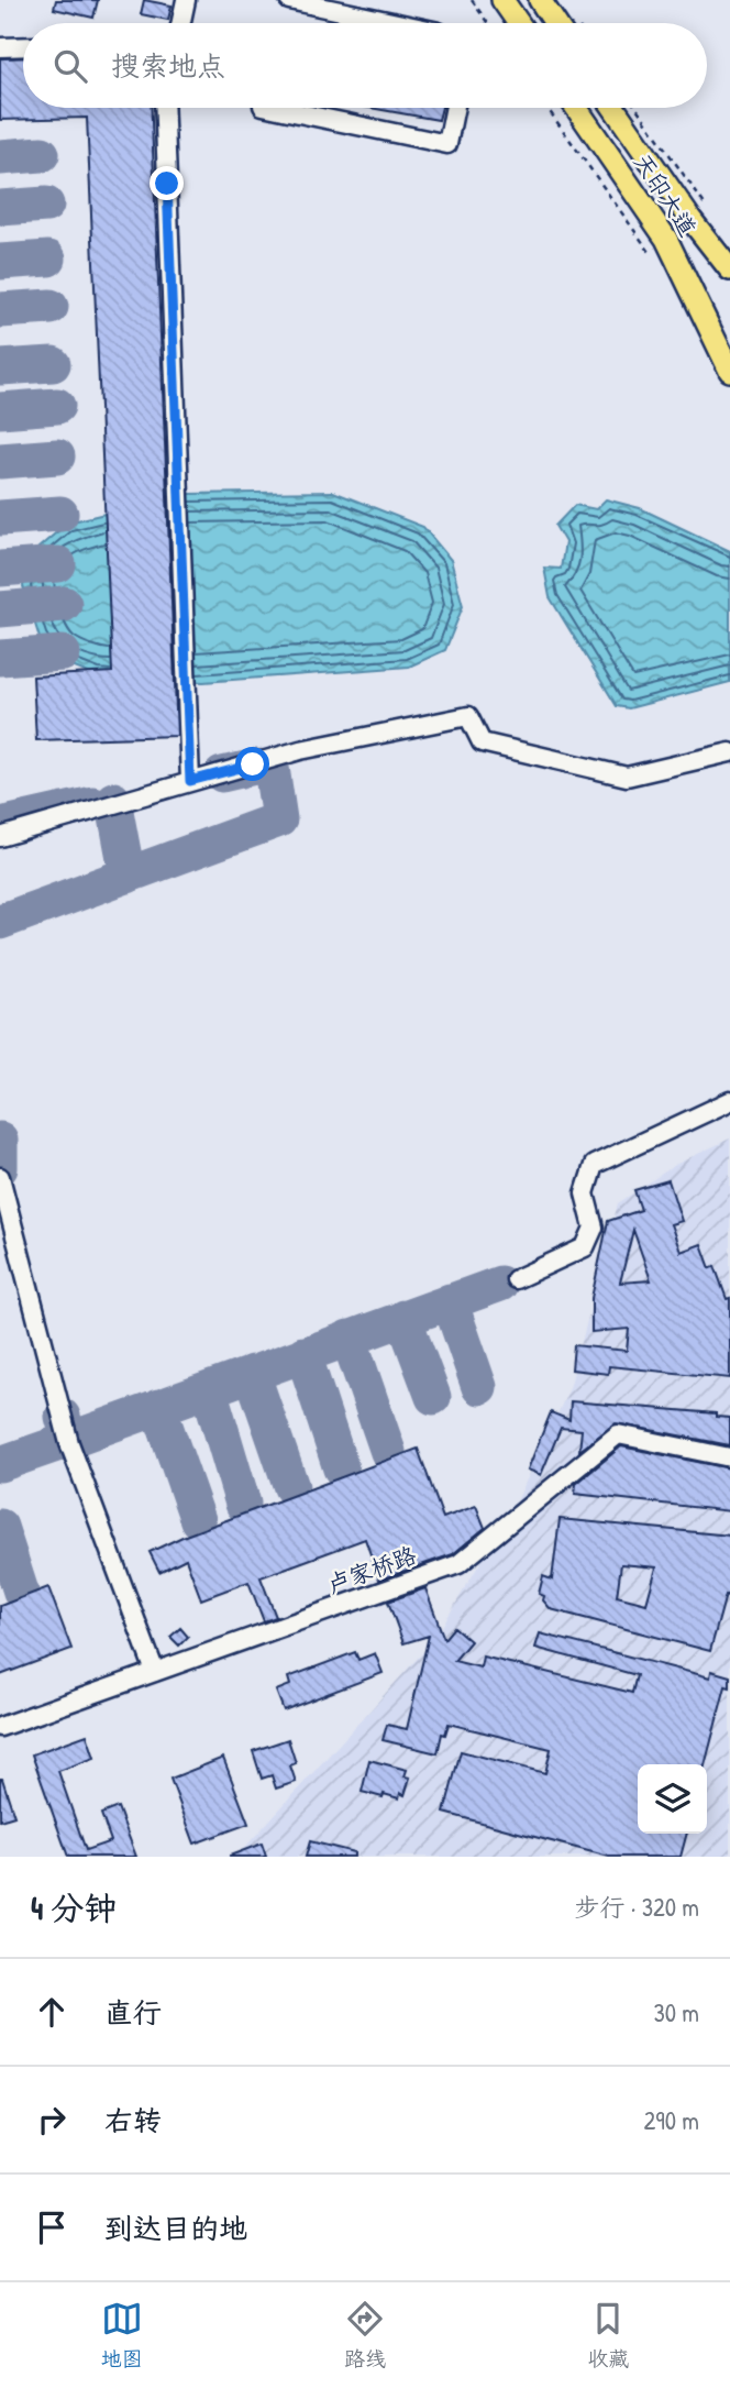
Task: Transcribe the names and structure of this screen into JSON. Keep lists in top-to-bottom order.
{
  "streets": {
    "main road": ["天印大道"],
    "street": ["卢家桥路"]
  },
  "page": {
    "search": "搜索地点",
    "heading": ["4 分钟", "步行 · 320 m"],
    "list": [
      ["直行", "30 m"],
      ["右转", "290 m"],
      "到达目的地"
    ],
    "nav": ["地图", "路线", "收藏"]
  }
}
